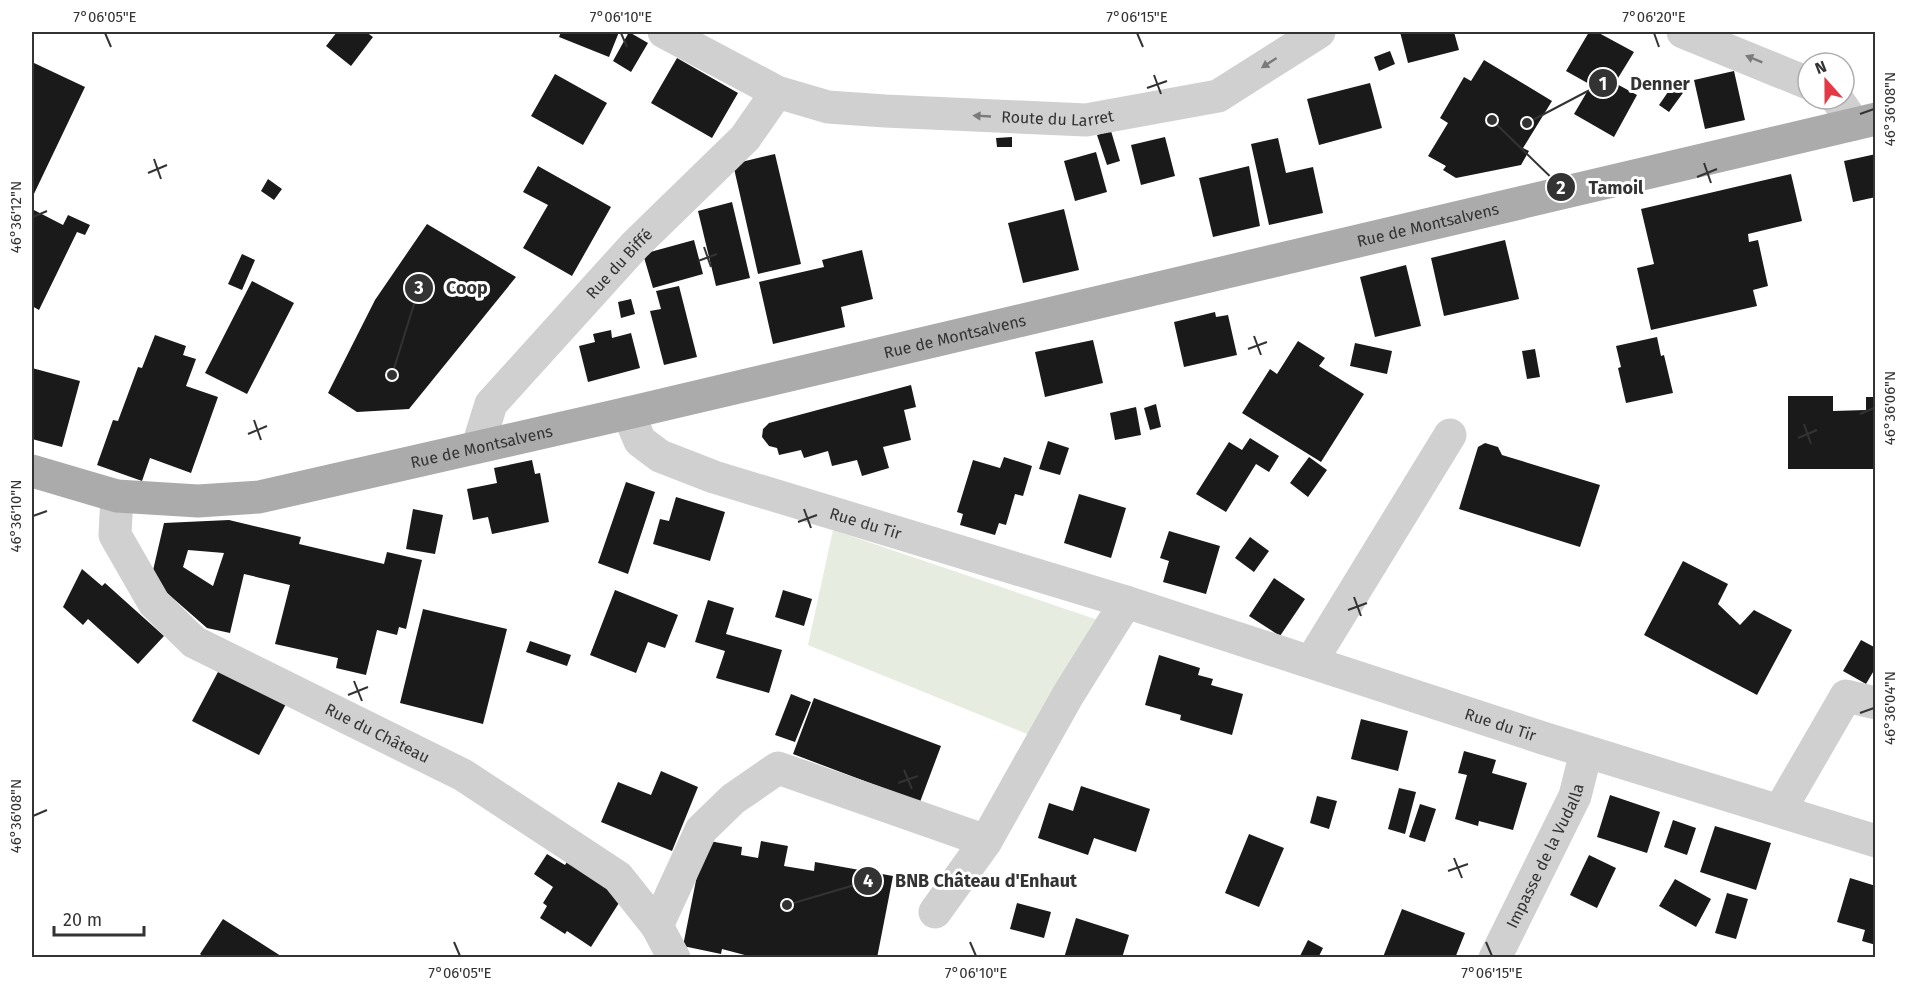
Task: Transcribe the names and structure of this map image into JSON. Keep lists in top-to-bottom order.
{
  "streets": {
    "main road": ["Rue de Montsalvens"],
    "street": [
      "Route du Larret",
      "Rue du Biffé",
      "Rue du Tir",
      "Rue du Château",
      "Impasse de la Vudalla"
    ]
  },
  "crossings": [
    ["Route du Larret", "Rue du Biffé"],
    ["Rue de Montsalvens", "Rue du Biffé"],
    ["Rue de Montsalvens", "Rue du Tir"],
    ["Rue de Montsalvens", "Rue du Château"],
    ["Rue du Tir", "Impasse de la Vudalla"]
  ],
  "one_way": ["Route du Larret"],
  "places": [
    "Tamoil",
    "Denner",
    "Coop",
    "BNB Château d'Enhaut"
  ],
  "scale_bar": "20 m",
  "north": "top",
  "coordinates": [
    "7°06'05\"E",
    "7°06'10\"E",
    "7°06'15\"E",
    "7°06'20\"E",
    "46°36'08\"N",
    "46°36'12\"N",
    "46°36'06\"N",
    "46°36'10\"N",
    "46°36'04\"N"
  ]
}
